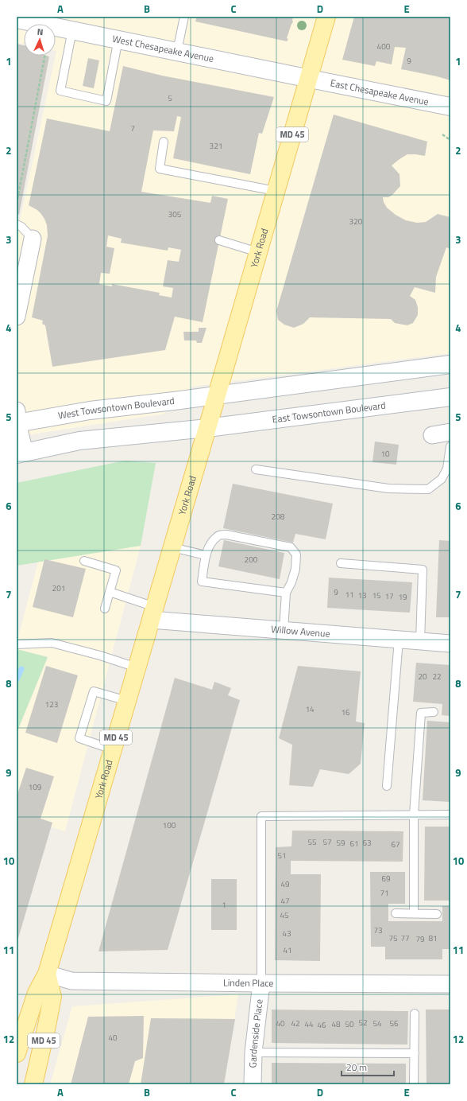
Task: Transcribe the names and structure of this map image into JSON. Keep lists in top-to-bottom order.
{
  "streets": {
    "main road": [
      "West Chesapeake Avenue",
      "East Chesapeake Avenue",
      "MD 45",
      "York Road",
      "West Towsontown Boulevard",
      "East Towsontown Boulevard"
    ],
    "street": ["Willow Avenue", "Linden Place", "Gardenside Place"]
  },
  "crossings": [
    ["West Chesapeake Avenue", "East Chesapeake Avenue"],
    ["West Chesapeake Avenue", "York Road"],
    ["East Chesapeake Avenue", "York Road"],
    ["York Road", "West Towsontown Boulevard"],
    ["York Road", "East Towsontown Boulevard"],
    ["York Road", "Willow Avenue"],
    ["York Road", "Linden Place"],
    ["Linden Place", "Gardenside Place"]
  ],
  "house_numbers": [
    "400",
    "9",
    "5",
    "7",
    "321",
    "305",
    "320",
    "10",
    "208",
    "200",
    "201",
    "9",
    "11",
    "13",
    "15",
    "17",
    "19",
    "20",
    "22",
    "123",
    "14",
    "16",
    "109",
    "100",
    "55",
    "57",
    "59",
    "63",
    "61",
    "67",
    "51",
    "69",
    "49",
    "71",
    "47",
    "1",
    "45",
    "73",
    "43",
    "75",
    "77",
    "81",
    "79",
    "41",
    "52",
    "40",
    "42",
    "54",
    "56",
    "44",
    "48",
    "50",
    "46",
    "40"
  ],
  "scale_bar": "20 m",
  "north": "top",
  "grid": {
    "columns": [
      "A",
      "B",
      "C",
      "D",
      "E"
    ],
    "rows": [
      "1",
      "2",
      "3",
      "4",
      "5",
      "6",
      "7",
      "8",
      "9",
      "10",
      "11",
      "12"
    ]
  }
}
